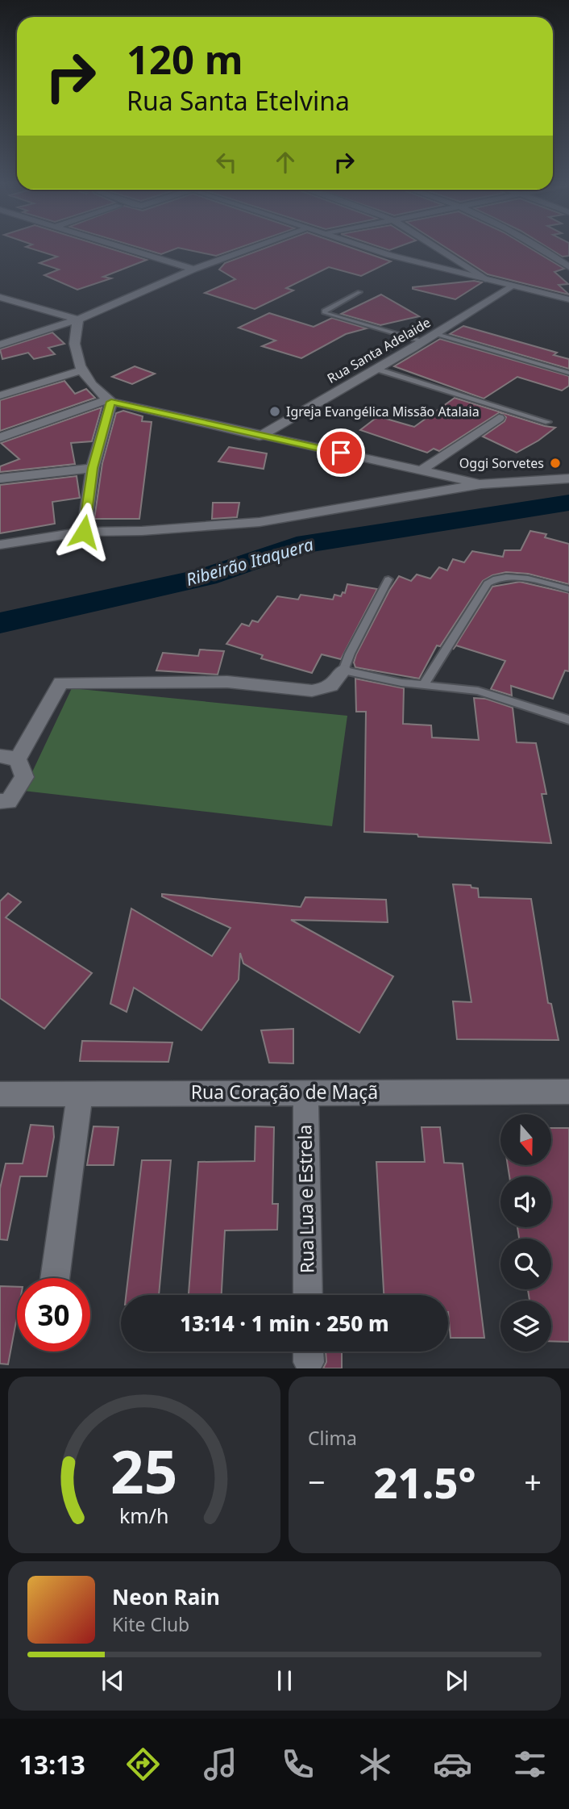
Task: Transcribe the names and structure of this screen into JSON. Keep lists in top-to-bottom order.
{
  "streets": {
    "street": ["Rua Santa Adelaide", "Rua Coração de Maçã", "Rua Lua e Estrela"]
  },
  "crossings": [
    ["Rua Coração de Maçã", "Rua Lua e Estrela"]
  ],
  "water": ["Ribeirão Itaquera"],
  "places": ["Igreja Evangélica Missão Atalaia", "Oggi Sorvetes"],
  "north": "bottom",
  "page": {
    "turn": ["120 m", "Rua Santa Etelvina"],
    "limit": "30",
    "trip": "13:14 · 1 min · 250 m",
    "tile": "Clima",
    "heat": ["−", "21.5°", "+"],
    "song": ["Neon Rain", "Kite Club"],
    "tabs": "13:13",
    "gauge": ["25", "km/h"]
  }
}
